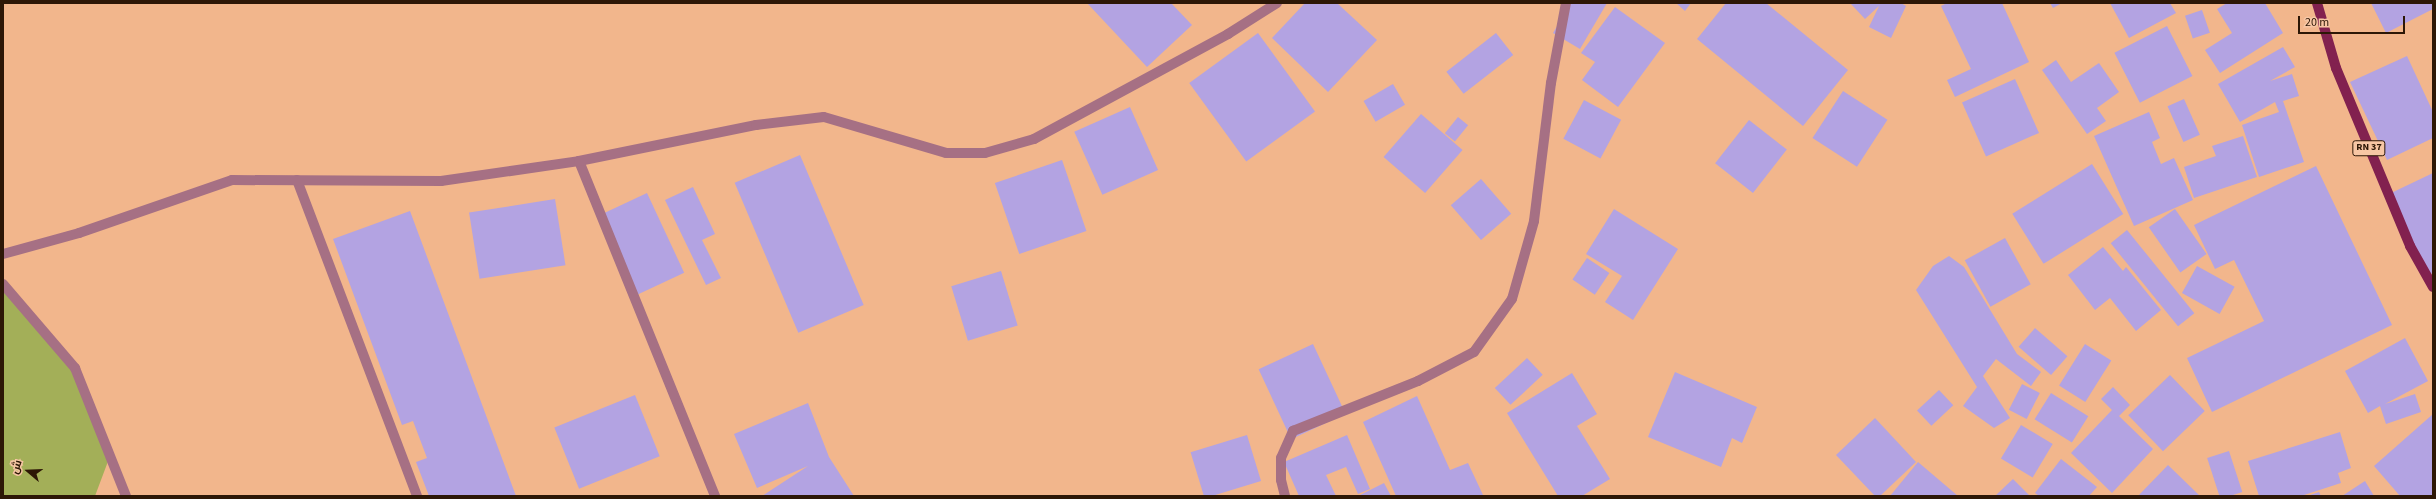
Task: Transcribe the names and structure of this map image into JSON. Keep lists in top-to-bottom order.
{
  "streets": {
    "main road": ["RN 37"]
  },
  "scale_bar": "20 m",
  "north": "left"
}
